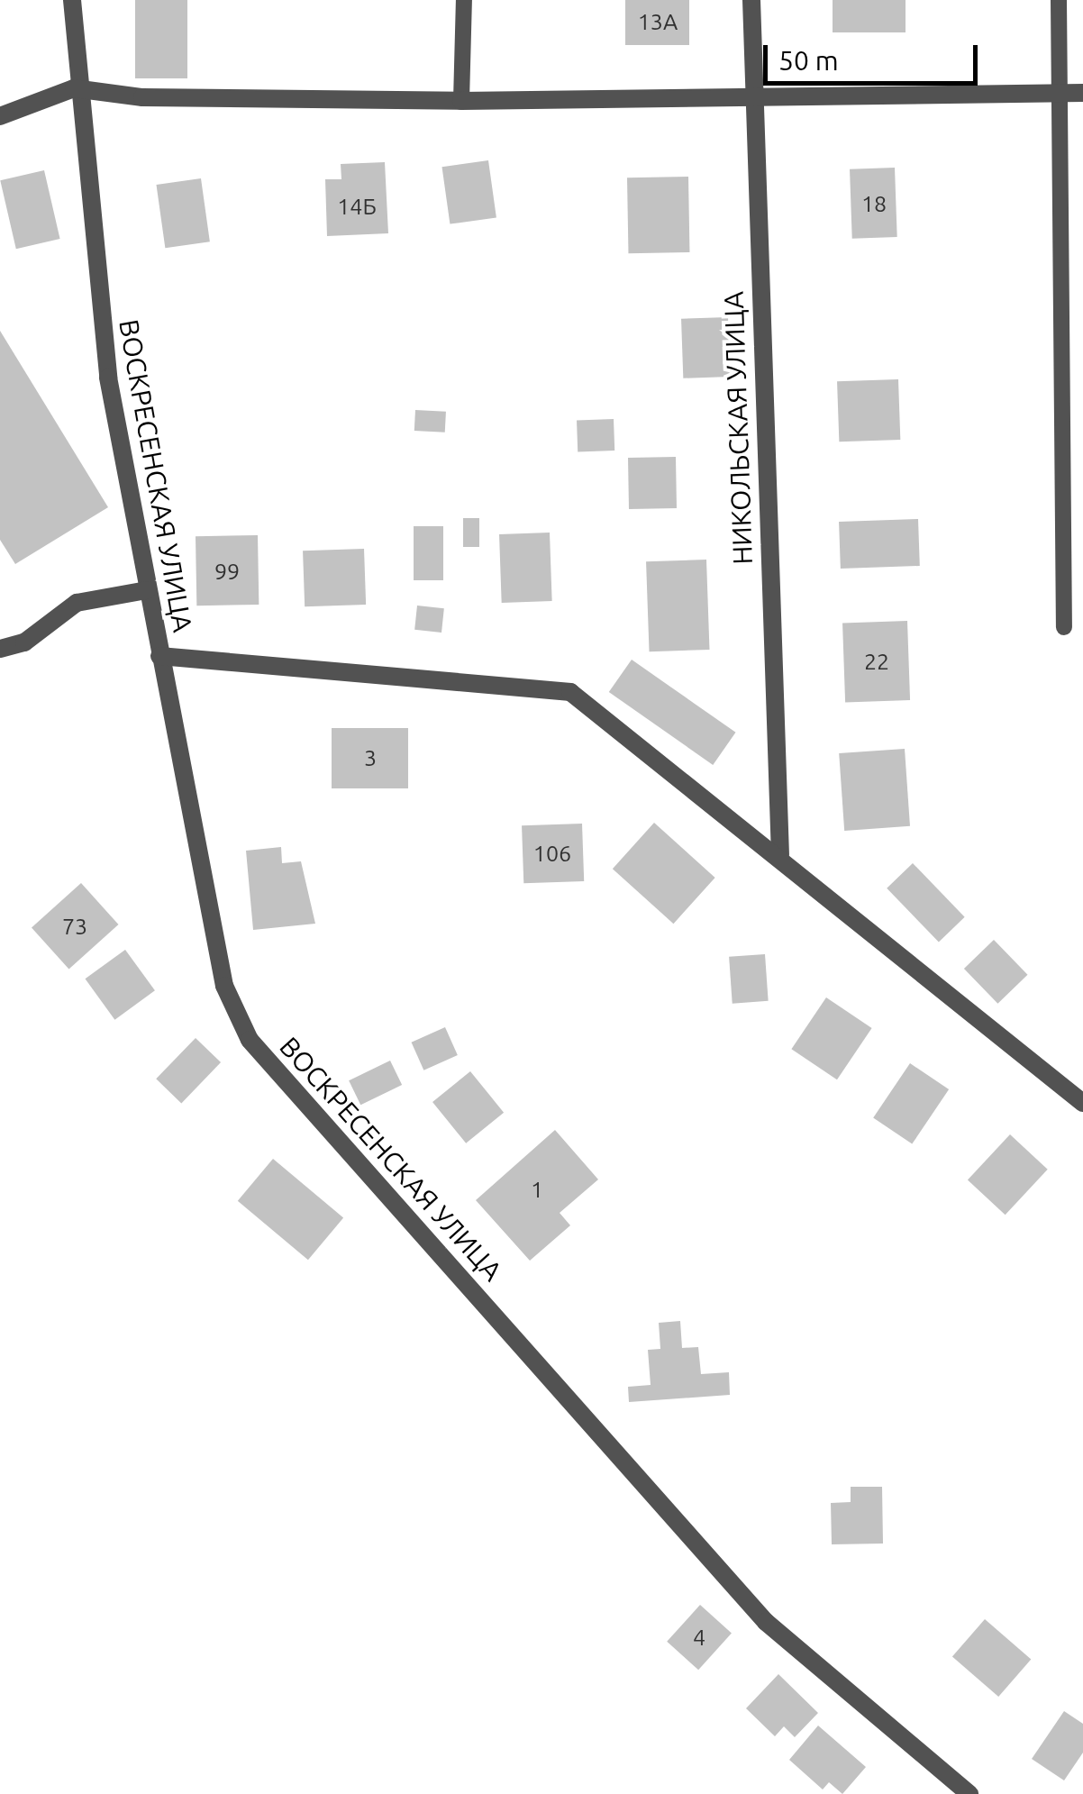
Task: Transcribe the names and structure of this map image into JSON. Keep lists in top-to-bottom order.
{
  "streets": {
    "street": ["НИКОЛЬСКАЯ УЛИЦА", "ВОСКРЕСЕНСКАЯ УЛИЦА"]
  },
  "house_numbers": [
    "13А",
    "18",
    "14Б",
    "99",
    "22",
    "3",
    "106",
    "73",
    "1",
    "4"
  ],
  "scale_bar": "50 m"
}
